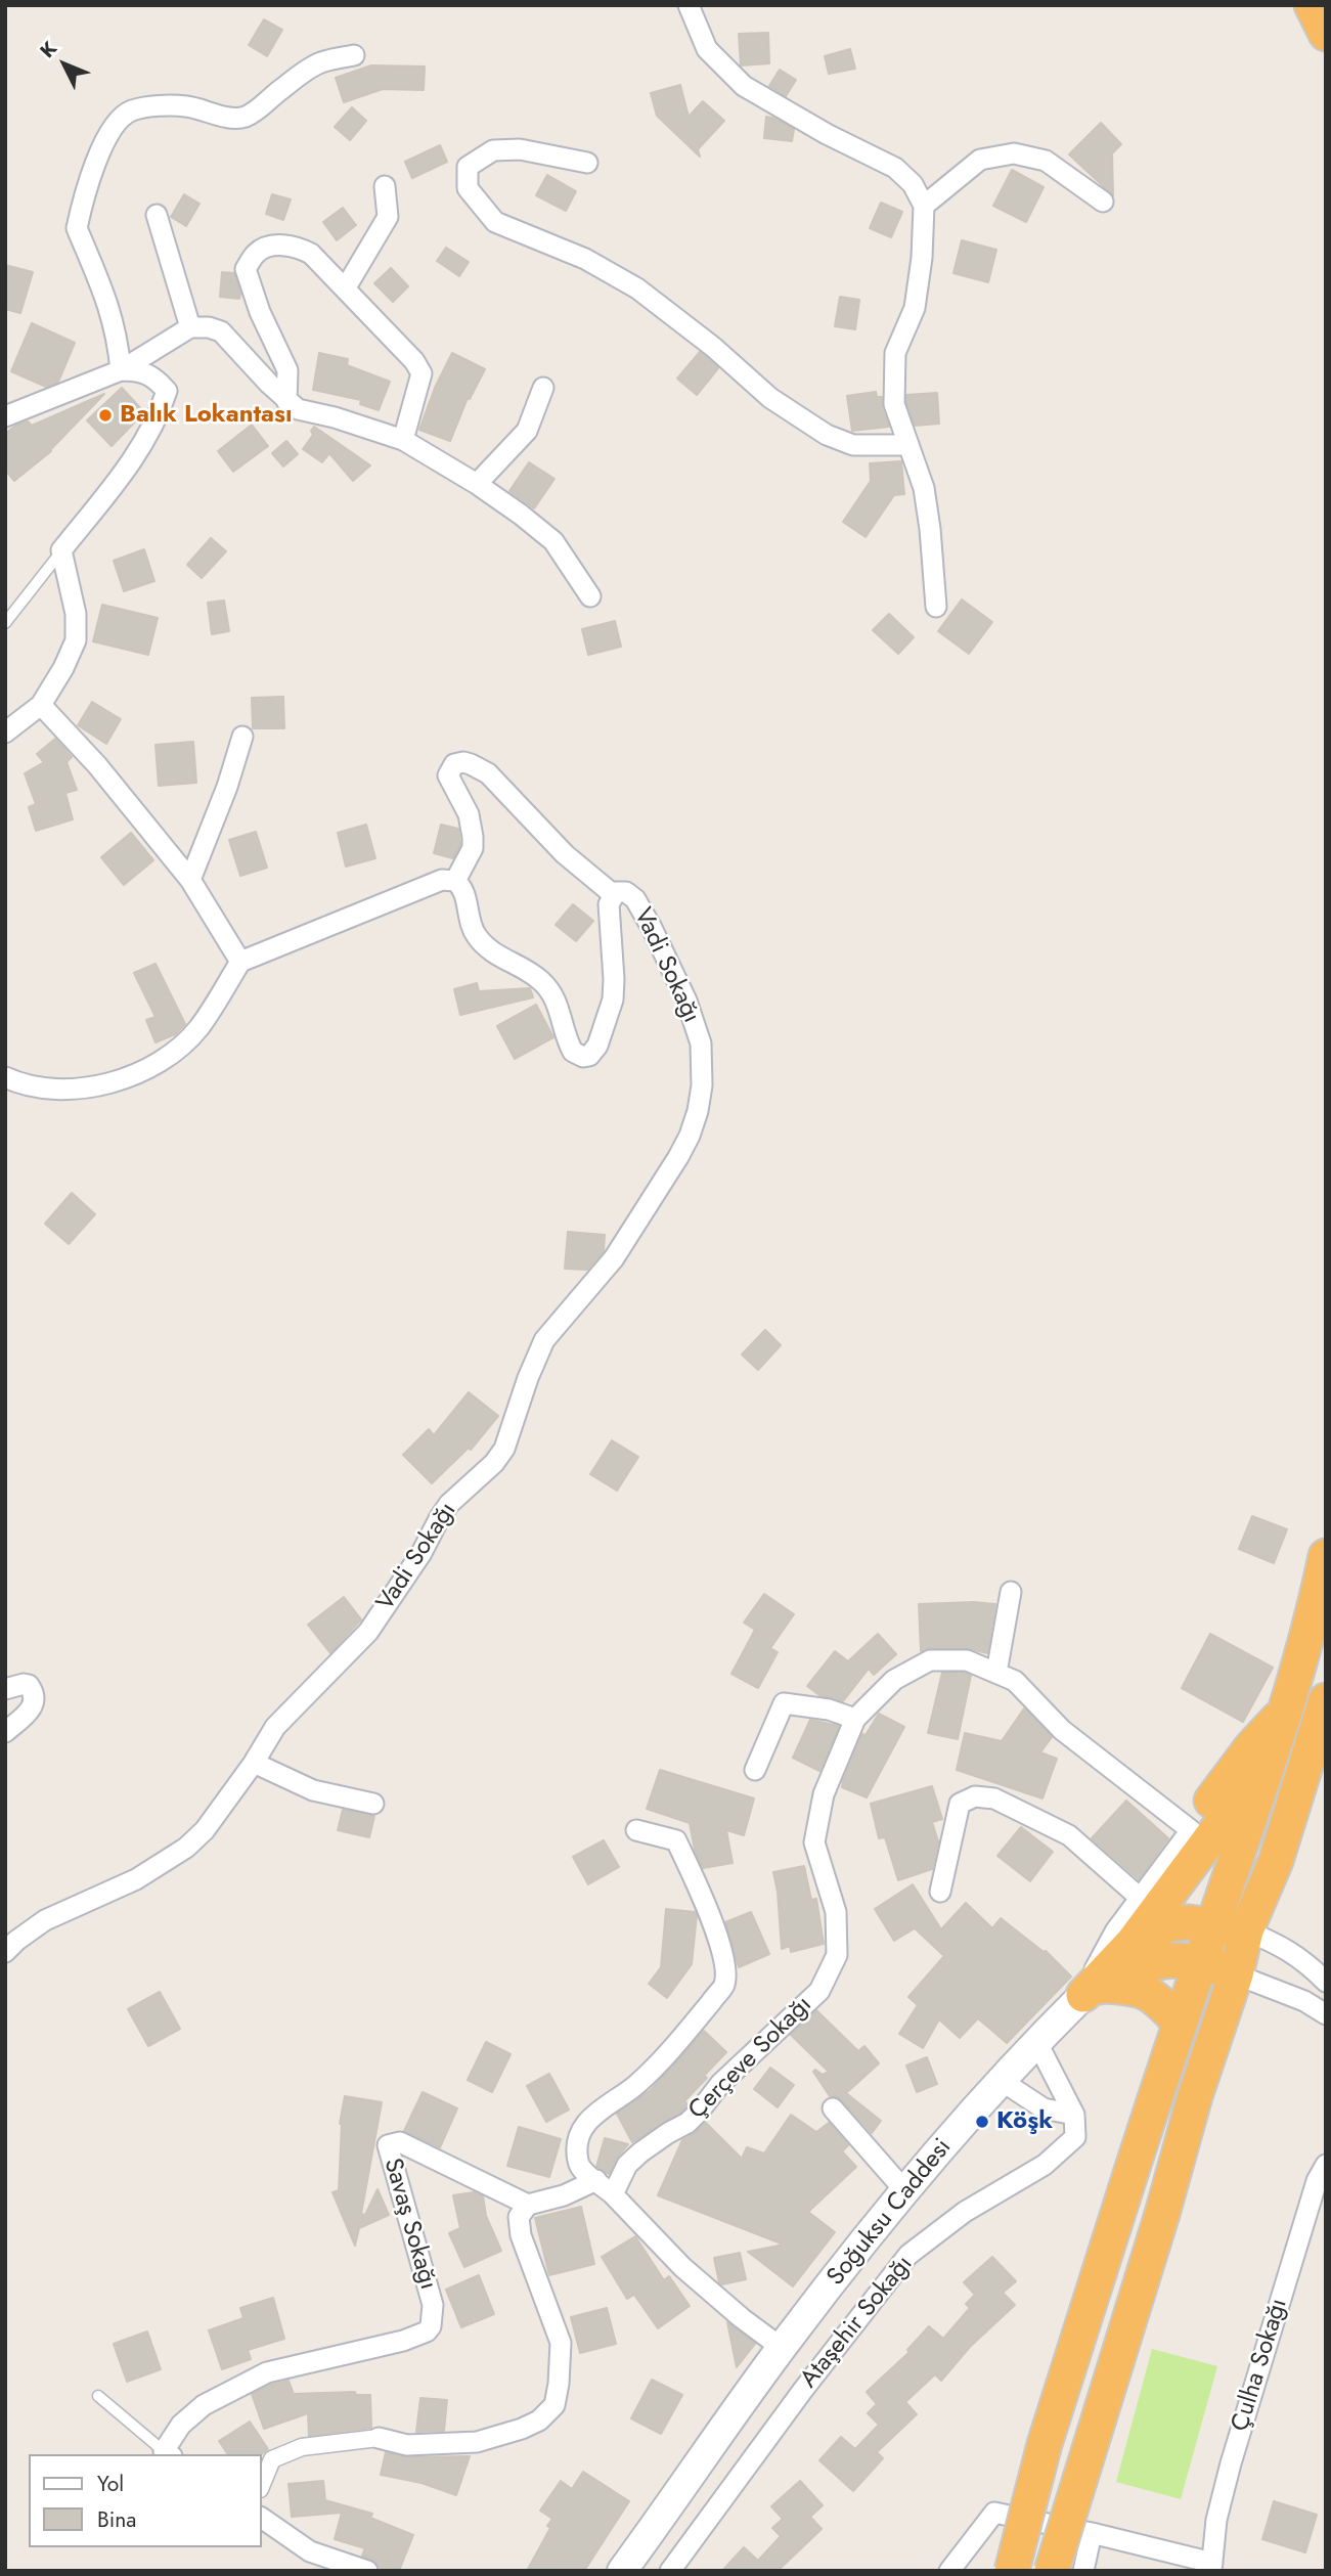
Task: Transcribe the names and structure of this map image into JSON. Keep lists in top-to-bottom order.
{
  "streets": {
    "main road": ["Soğuksu Caddesi"],
    "street": [
      "Vadi Sokağı",
      "Çerçeve Sokağı",
      "Savaş Sokağı",
      "Ataşehir Sokağı",
      "Çulha Sokağı"
    ]
  },
  "crossings": [
    ["Çerçeve Sokağı", "Soğuksu Caddesi"]
  ],
  "places": ["Balık Lokantası", "Köşk"],
  "legend": ["Yol", "Bina"],
  "north": "top left"
}
